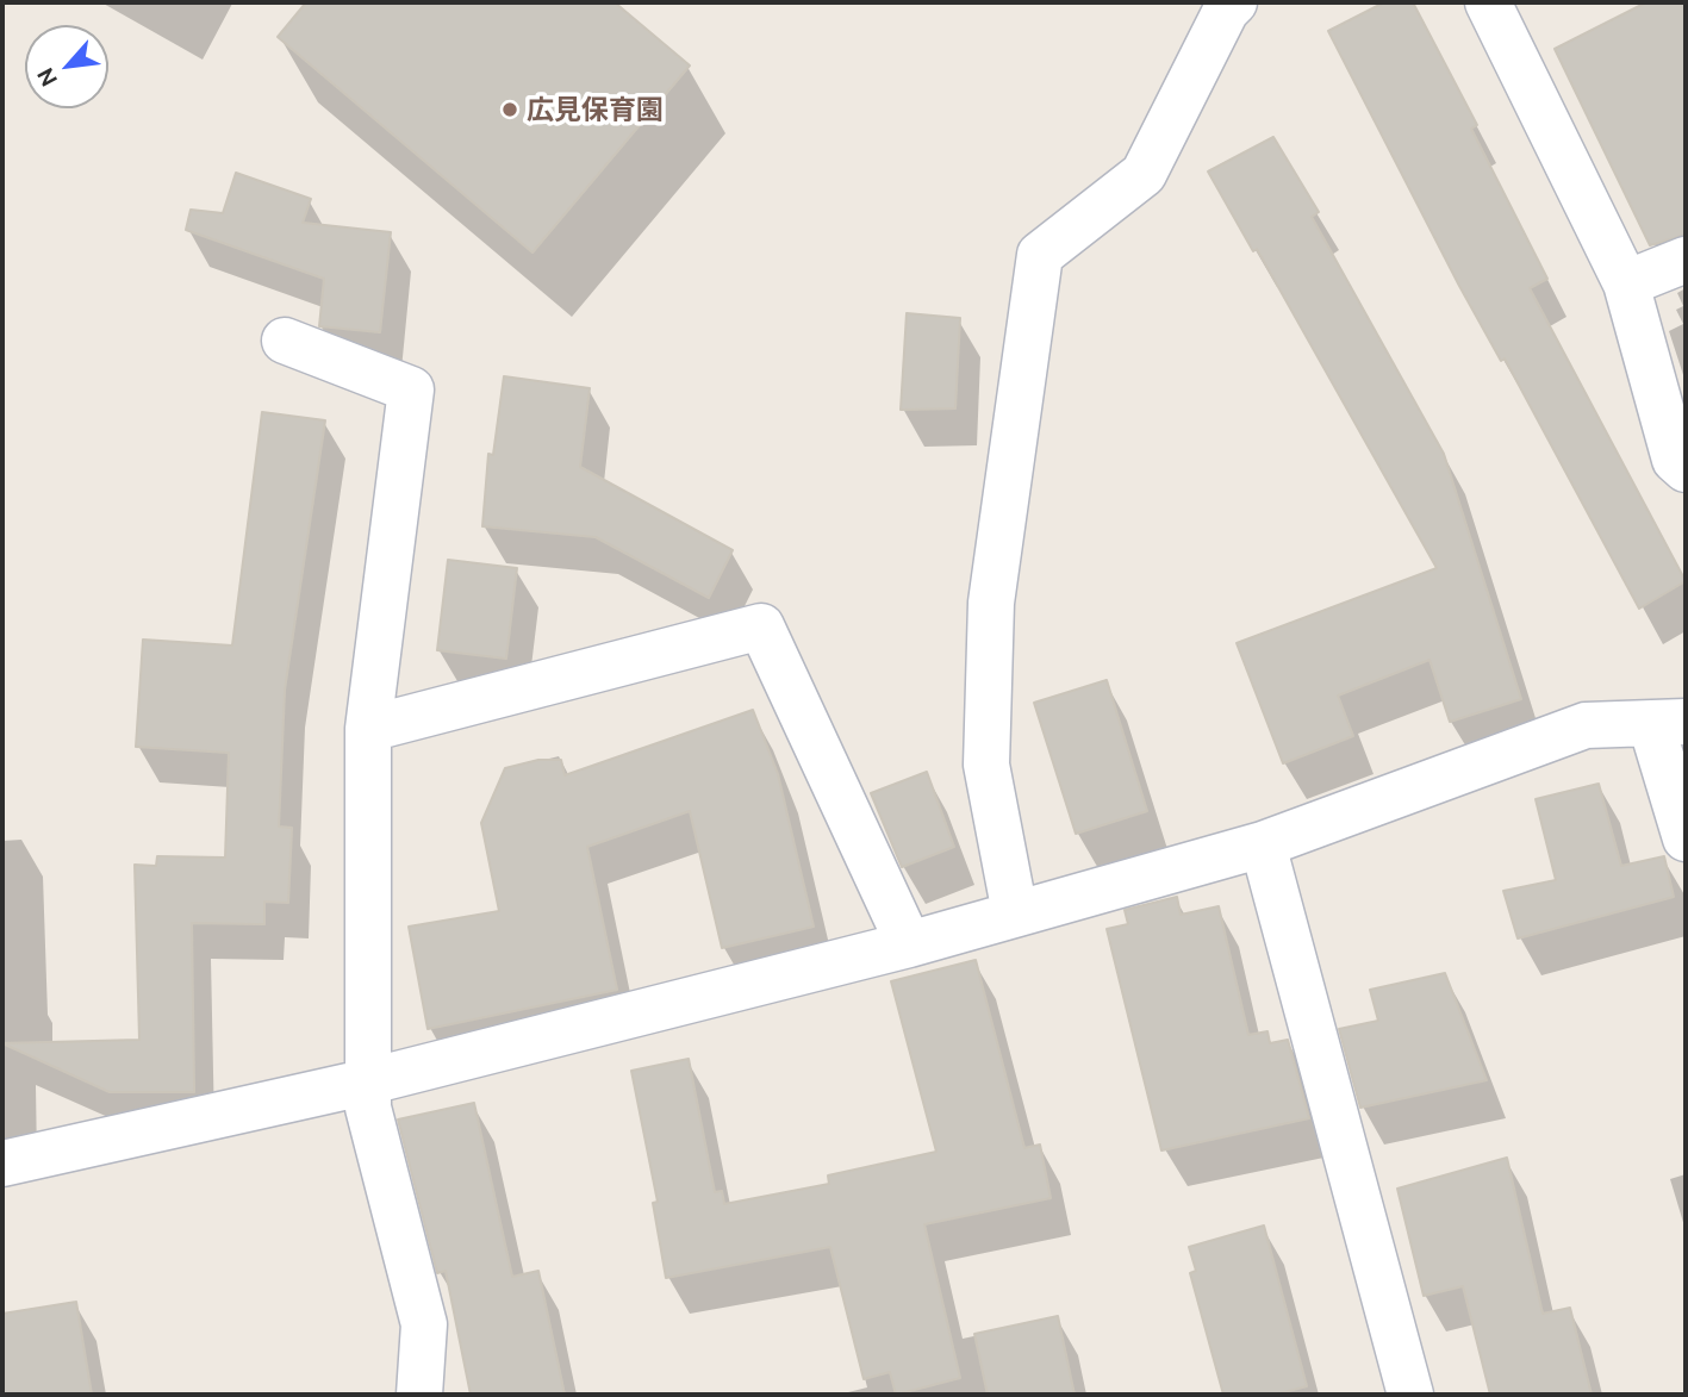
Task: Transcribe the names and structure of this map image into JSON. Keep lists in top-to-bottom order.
{
  "places": ["広見保育園"],
  "north": "bottom left"
}
